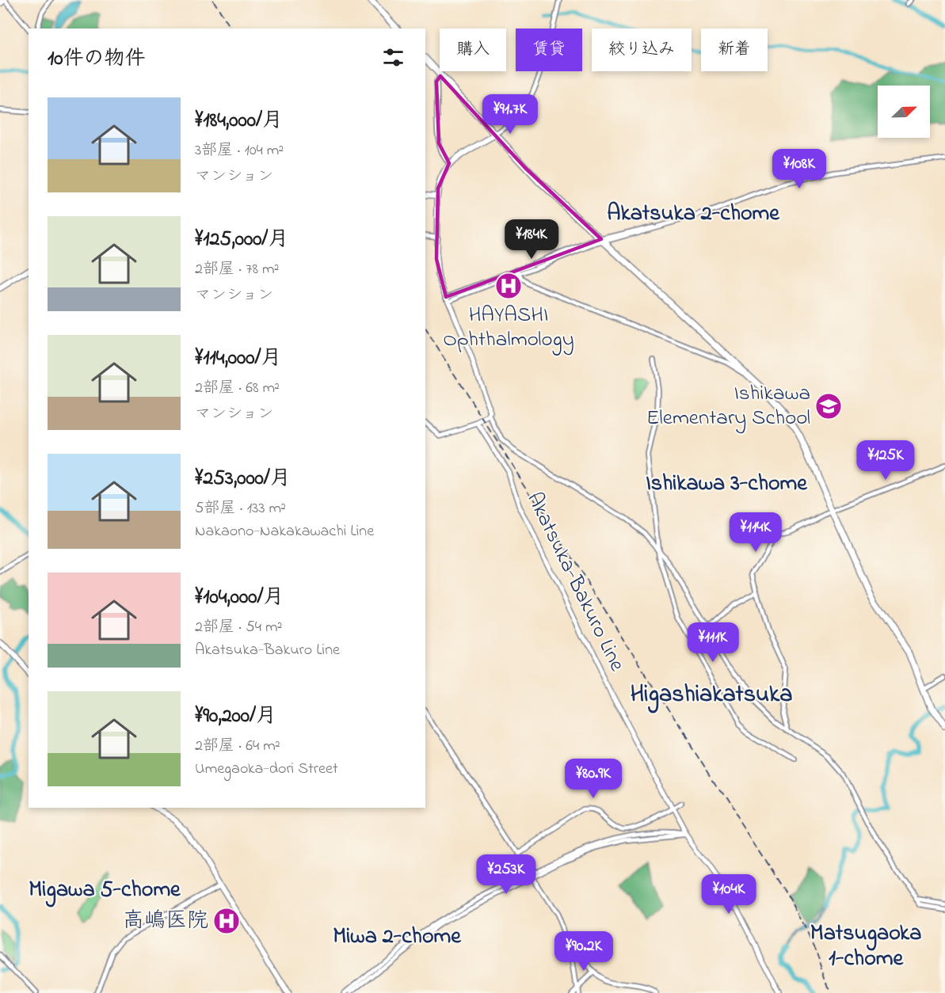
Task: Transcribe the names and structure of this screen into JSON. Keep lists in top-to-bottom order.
{
  "streets": {
    "main road": ["Akatsuka-Bakuro Line"]
  },
  "districts": [
    "Akatsuka 2-chome",
    "Ishikawa 3-chome",
    "Higashiakatsuka",
    "Migawa 5-chome",
    "Matsugaoka 1-chome",
    "Miwa 2-chome"
  ],
  "places": {
    "hospital": ["HAYASHI Ophthalmology", "高嶋医院"],
    "school or university": ["Ishikawa Elementary School"]
  },
  "north": "top right",
  "page": {
    "chip": [
      "購入",
      "賃貸",
      "絞り込み",
      "新着"
    ],
    "heading": "10件の物件",
    "list": [
      {
        "name": "¥184,000/月",
        "note": "3部屋 · 104 m² · マンション"
      },
      {
        "name": "¥125,000/月",
        "note": "2部屋 · 78 m² · マンション"
      },
      {
        "name": "¥114,000/月",
        "note": "2部屋 · 68 m² · マンション"
      },
      {
        "name": "¥253,000/月",
        "note": "5部屋 · 133 m² · Nakaono-Nakakawachi Line"
      },
      {
        "name": "¥104,000/月",
        "note": "2部屋 · 54 m² · Akatsuka-Bakuro Line"
      },
      {
        "name": "¥90,200/月",
        "note": "2部屋 · 64 m² · Umegaoka-dori Street"
      }
    ],
    "price": [
      "¥91.7K",
      "¥108K",
      "¥184K",
      "¥125K",
      "¥114K",
      "¥111K",
      "¥80.9K",
      "¥253K",
      "¥104K",
      "¥90.2K"
    ]
  }
}
